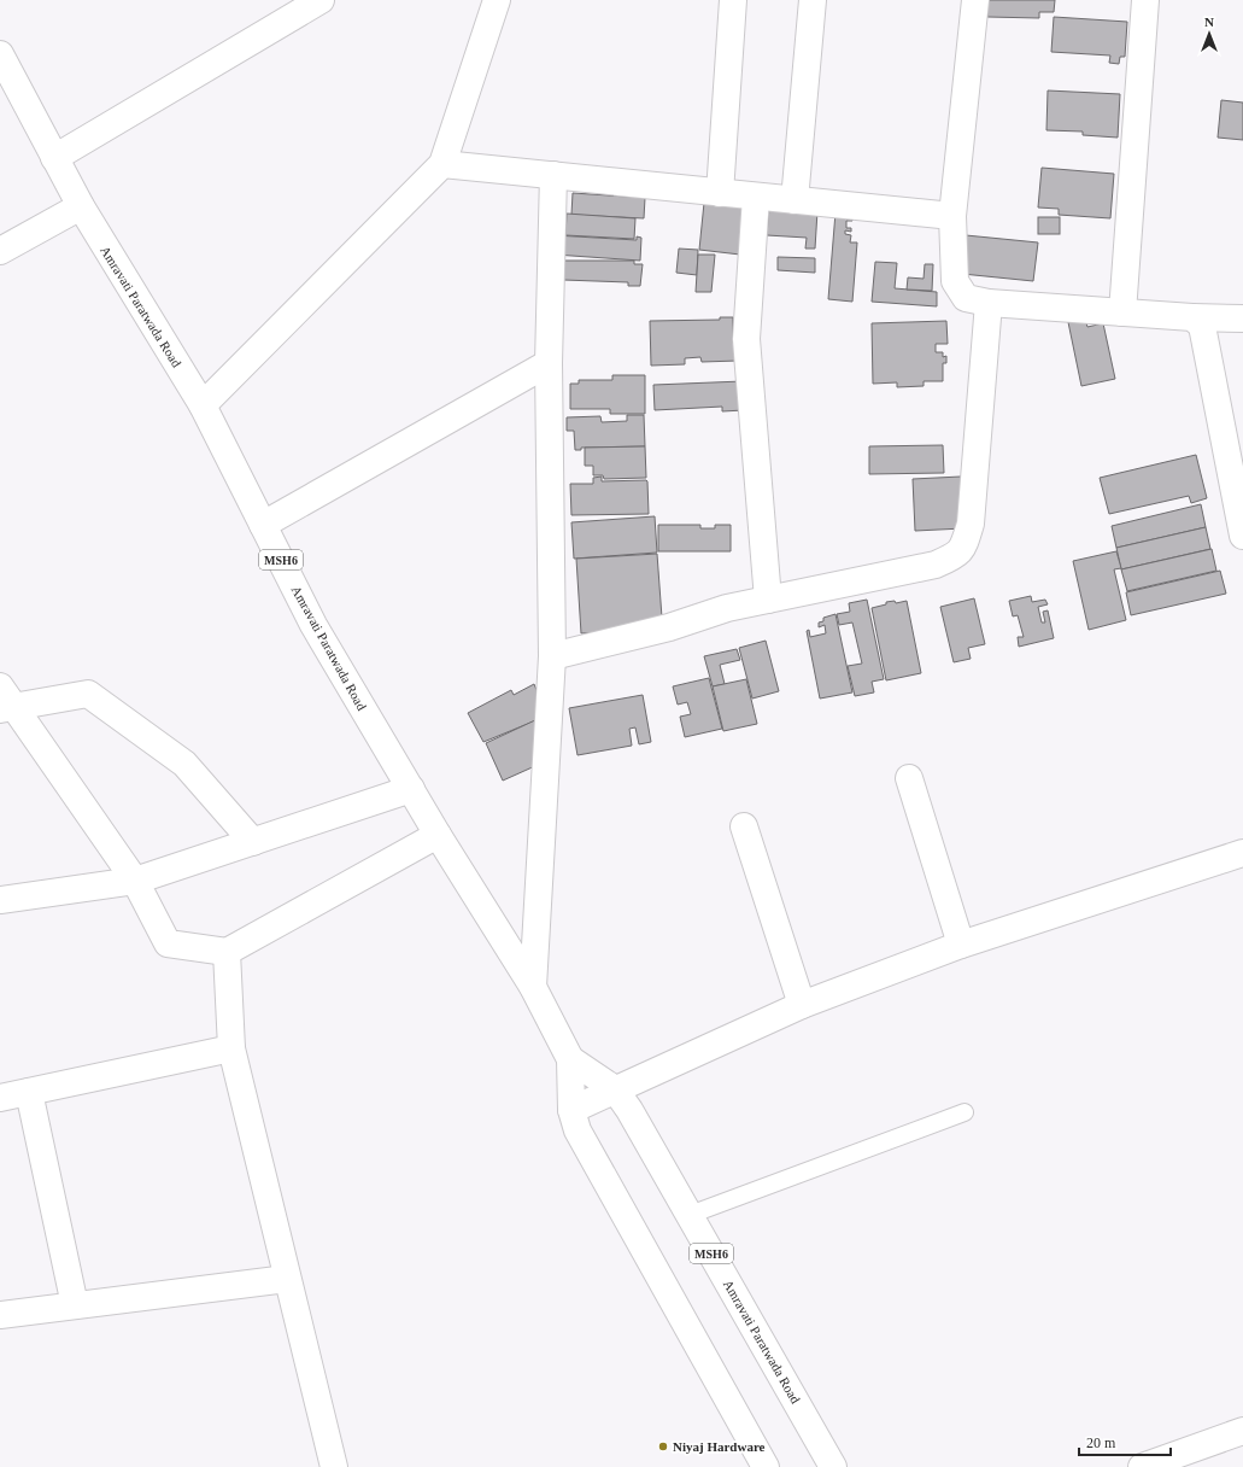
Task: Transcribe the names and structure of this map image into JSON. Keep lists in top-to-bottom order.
{
  "streets": {
    "street": ["Amravati Paratwada Road", "MSH6"]
  },
  "places": ["Niyaj Hardware"],
  "scale_bar": "20 m",
  "north": "top"
}
